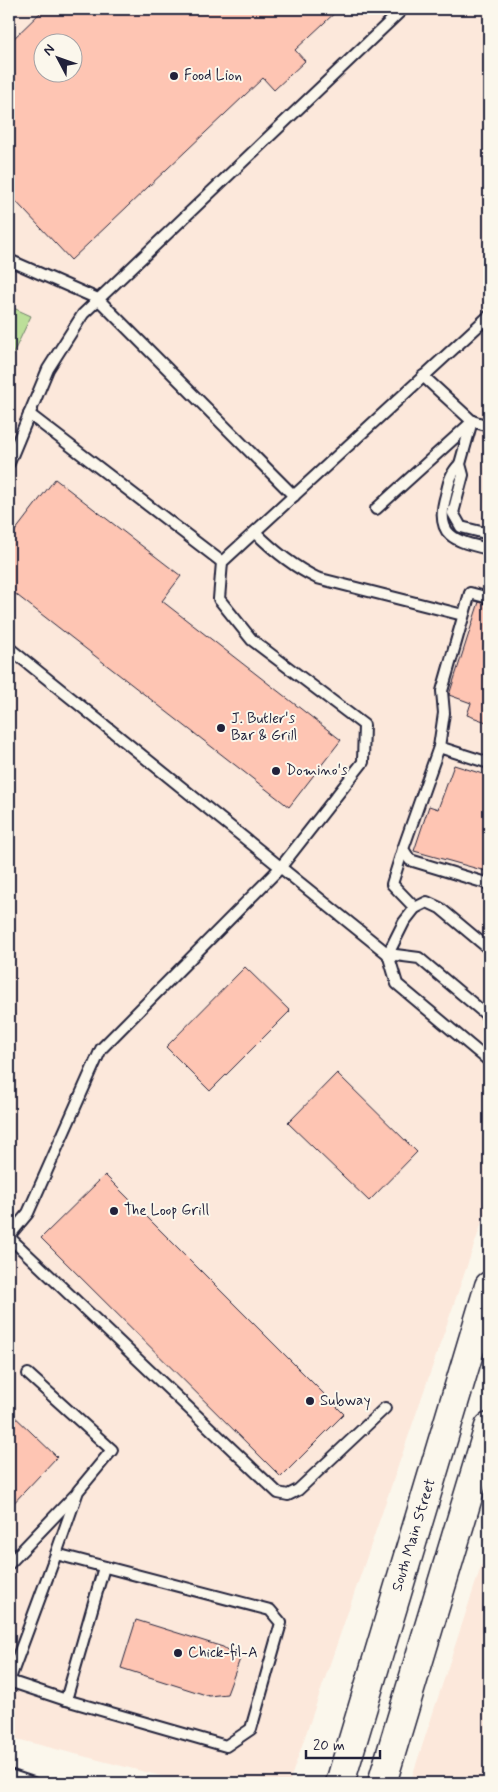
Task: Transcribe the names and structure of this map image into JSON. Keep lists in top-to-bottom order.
{
  "streets": {
    "main road": ["South Main Street"]
  },
  "places": [
    "Food Lion",
    "J. Butler's Bar & Grill",
    "Domino's",
    "The Loop Grill",
    "Subway",
    "Chick-fil-A"
  ],
  "scale_bar": "20 m",
  "north": "top left"
}
